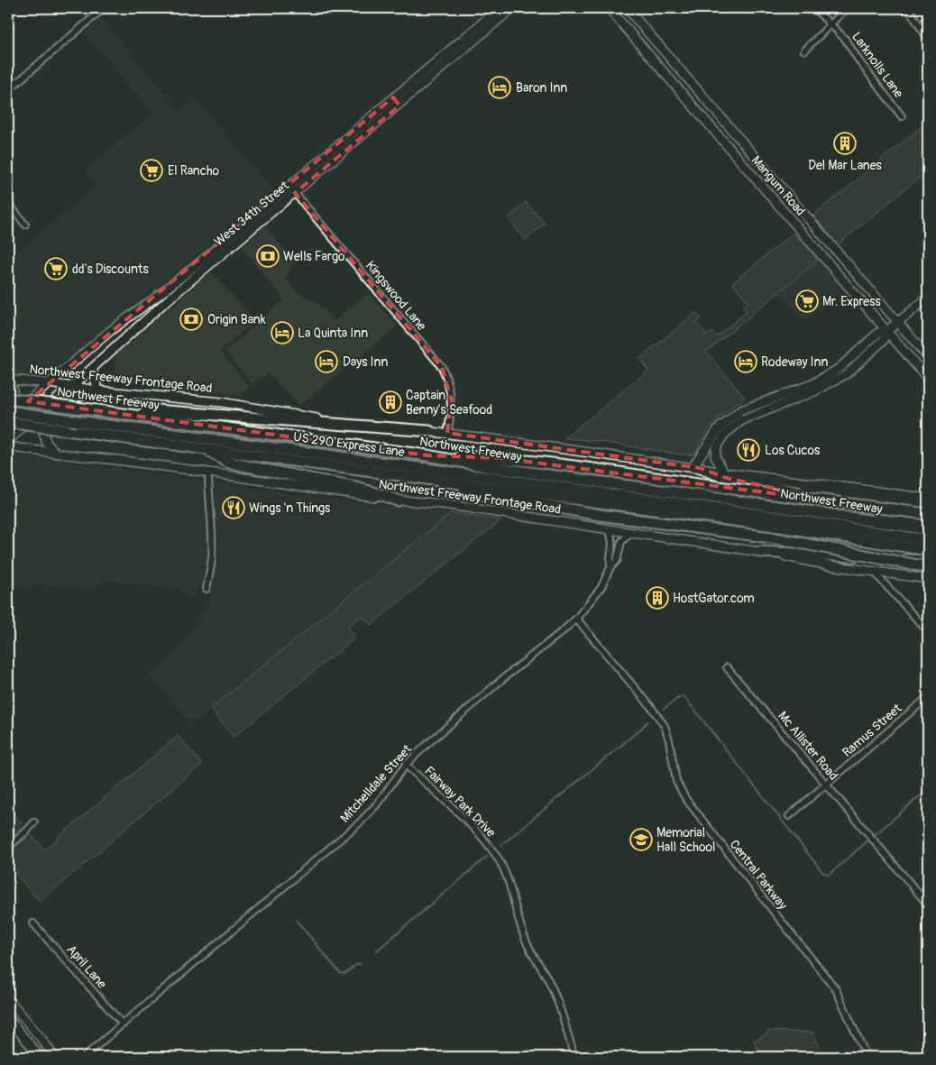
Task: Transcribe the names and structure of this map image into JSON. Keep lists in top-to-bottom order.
{
  "streets": {
    "highway": ["Northwest Freeway", "US 290 Express Lane"],
    "main road": ["Mangum Road", "West 34th Street", "Northwest Freeway Frontage Road"],
    "street": [
      "Larknolls Lane",
      "Kingswood Lane",
      "Ramus Street",
      "Mc Allister Road",
      "Mitchelldale Street",
      "Fairway Park Drive",
      "Central Parkway",
      "April Lane"
    ]
  },
  "crossings": [
    ["West 34th Street", "Kingswood Lane"],
    ["West 34th Street", "Northwest Freeway Frontage Road"],
    ["Kingswood Lane", "Northwest Freeway Frontage Road"],
    ["Northwest Freeway Frontage Road", "Mitchelldale Street"],
    ["Ramus Street", "Mc Allister Road"],
    ["Mitchelldale Street", "Fairway Park Drive"],
    ["Mitchelldale Street", "Central Parkway"],
    ["Mitchelldale Street", "April Lane"]
  ],
  "places": {
    "hotel": [
      "Baron Inn",
      "La Quinta Inn",
      "Days Inn",
      "Rodeway Inn"
    ],
    "building": ["Del Mar Lanes", "Captain Benny's Seafood", "HostGator.com"],
    "supermarket": ["El Rancho", "dd's Discounts", "Mr. Express"],
    "bank": ["Wells Fargo", "Origin Bank"],
    "restaurant": ["Los Cucos", "Wings 'n Things"],
    "school or university": ["Memorial Hall School"]
  }
}
